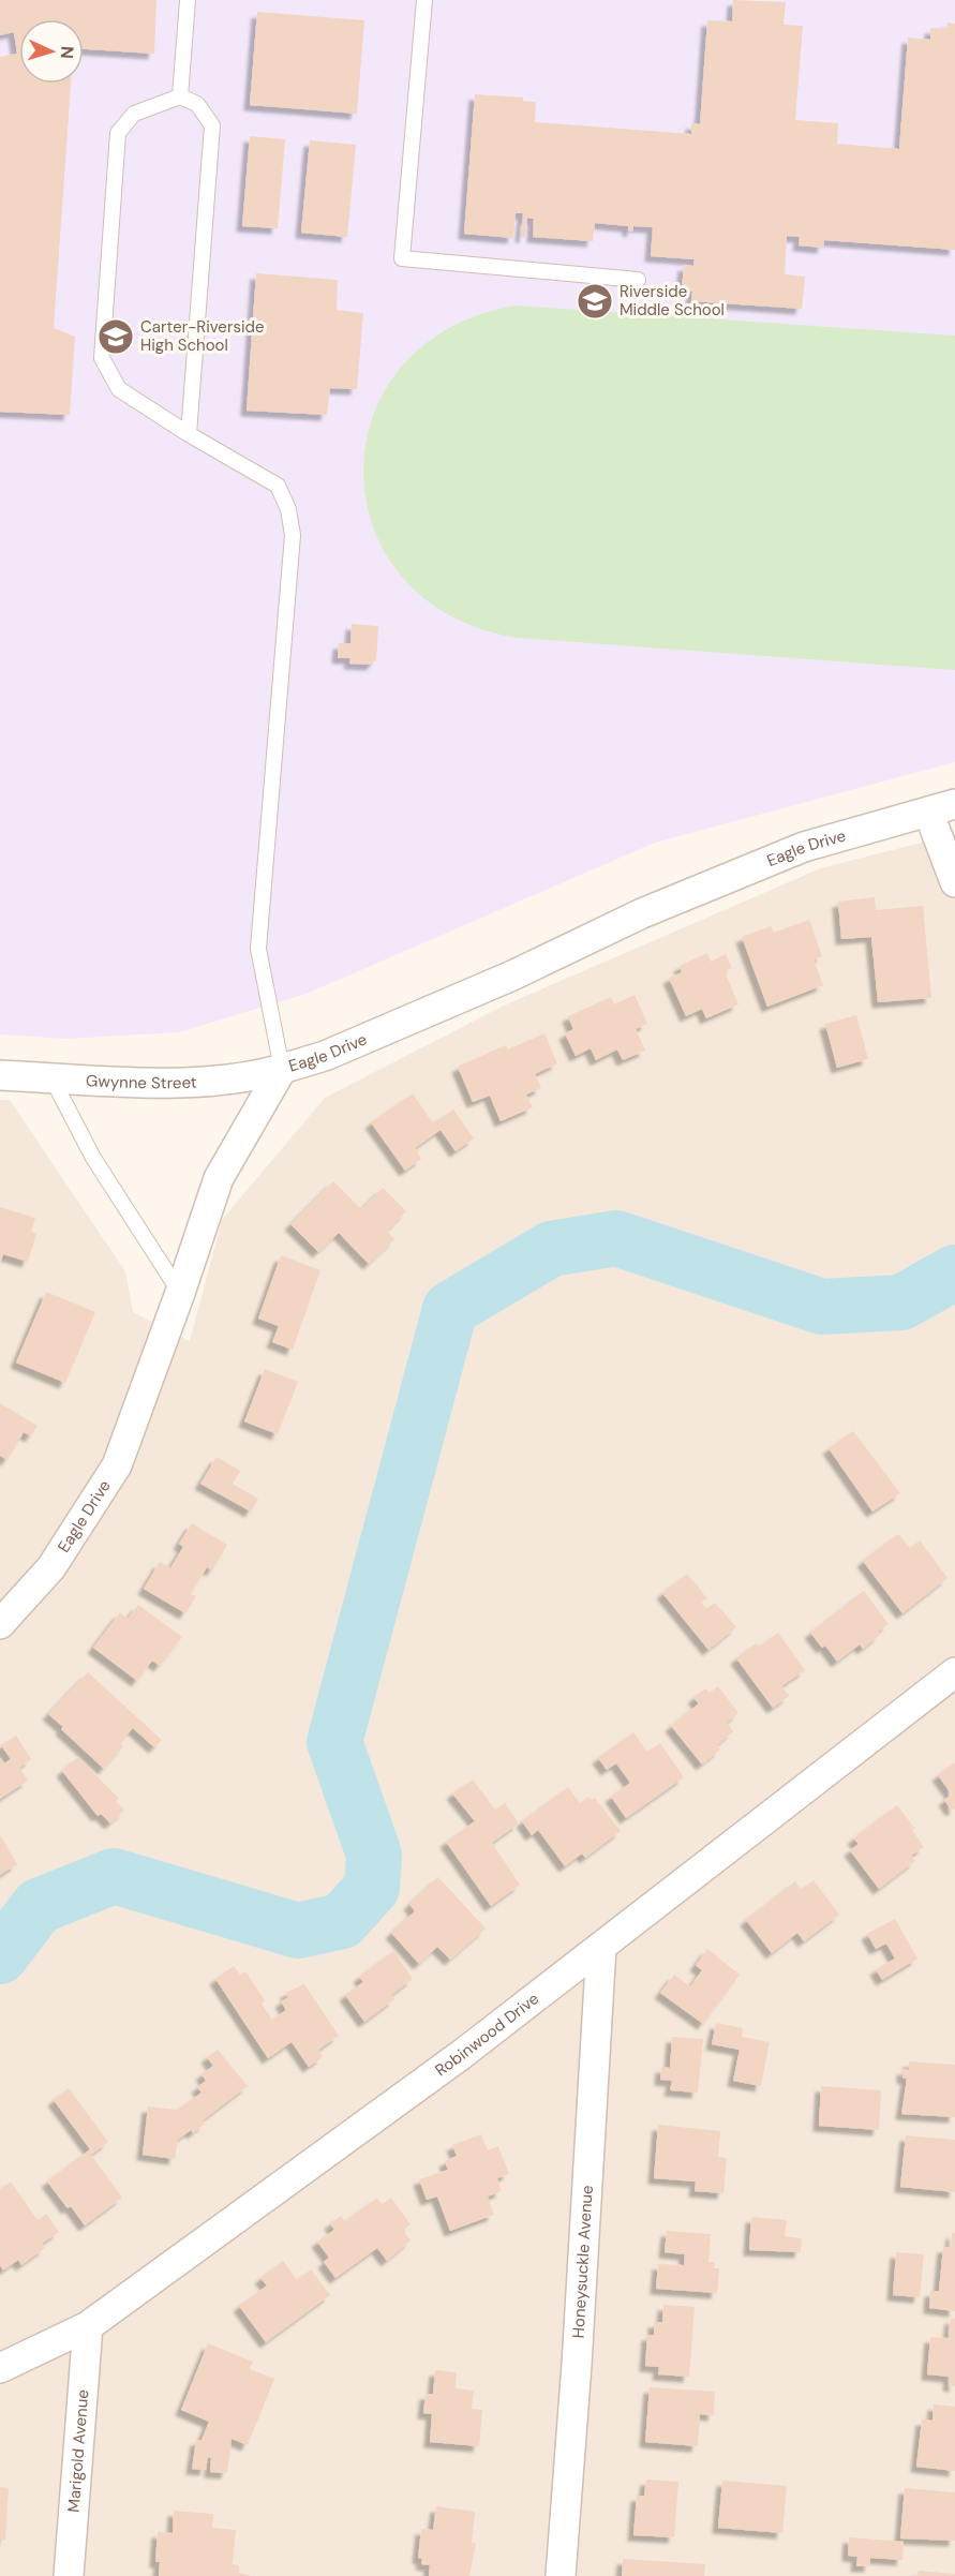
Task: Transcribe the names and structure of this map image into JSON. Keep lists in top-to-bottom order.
{
  "streets": {
    "street": [
      "Eagle Drive",
      "Gwynne Street",
      "Robinwood Drive",
      "Honeysuckle Avenue",
      "Marigold Avenue"
    ]
  },
  "crossings": [
    ["Eagle Drive", "Gwynne Street"],
    ["Robinwood Drive", "Honeysuckle Avenue"],
    ["Robinwood Drive", "Marigold Avenue"]
  ],
  "places": {
    "school or university": ["Riverside Middle School", "Carter-Riverside High School"]
  },
  "north": "right"
}
